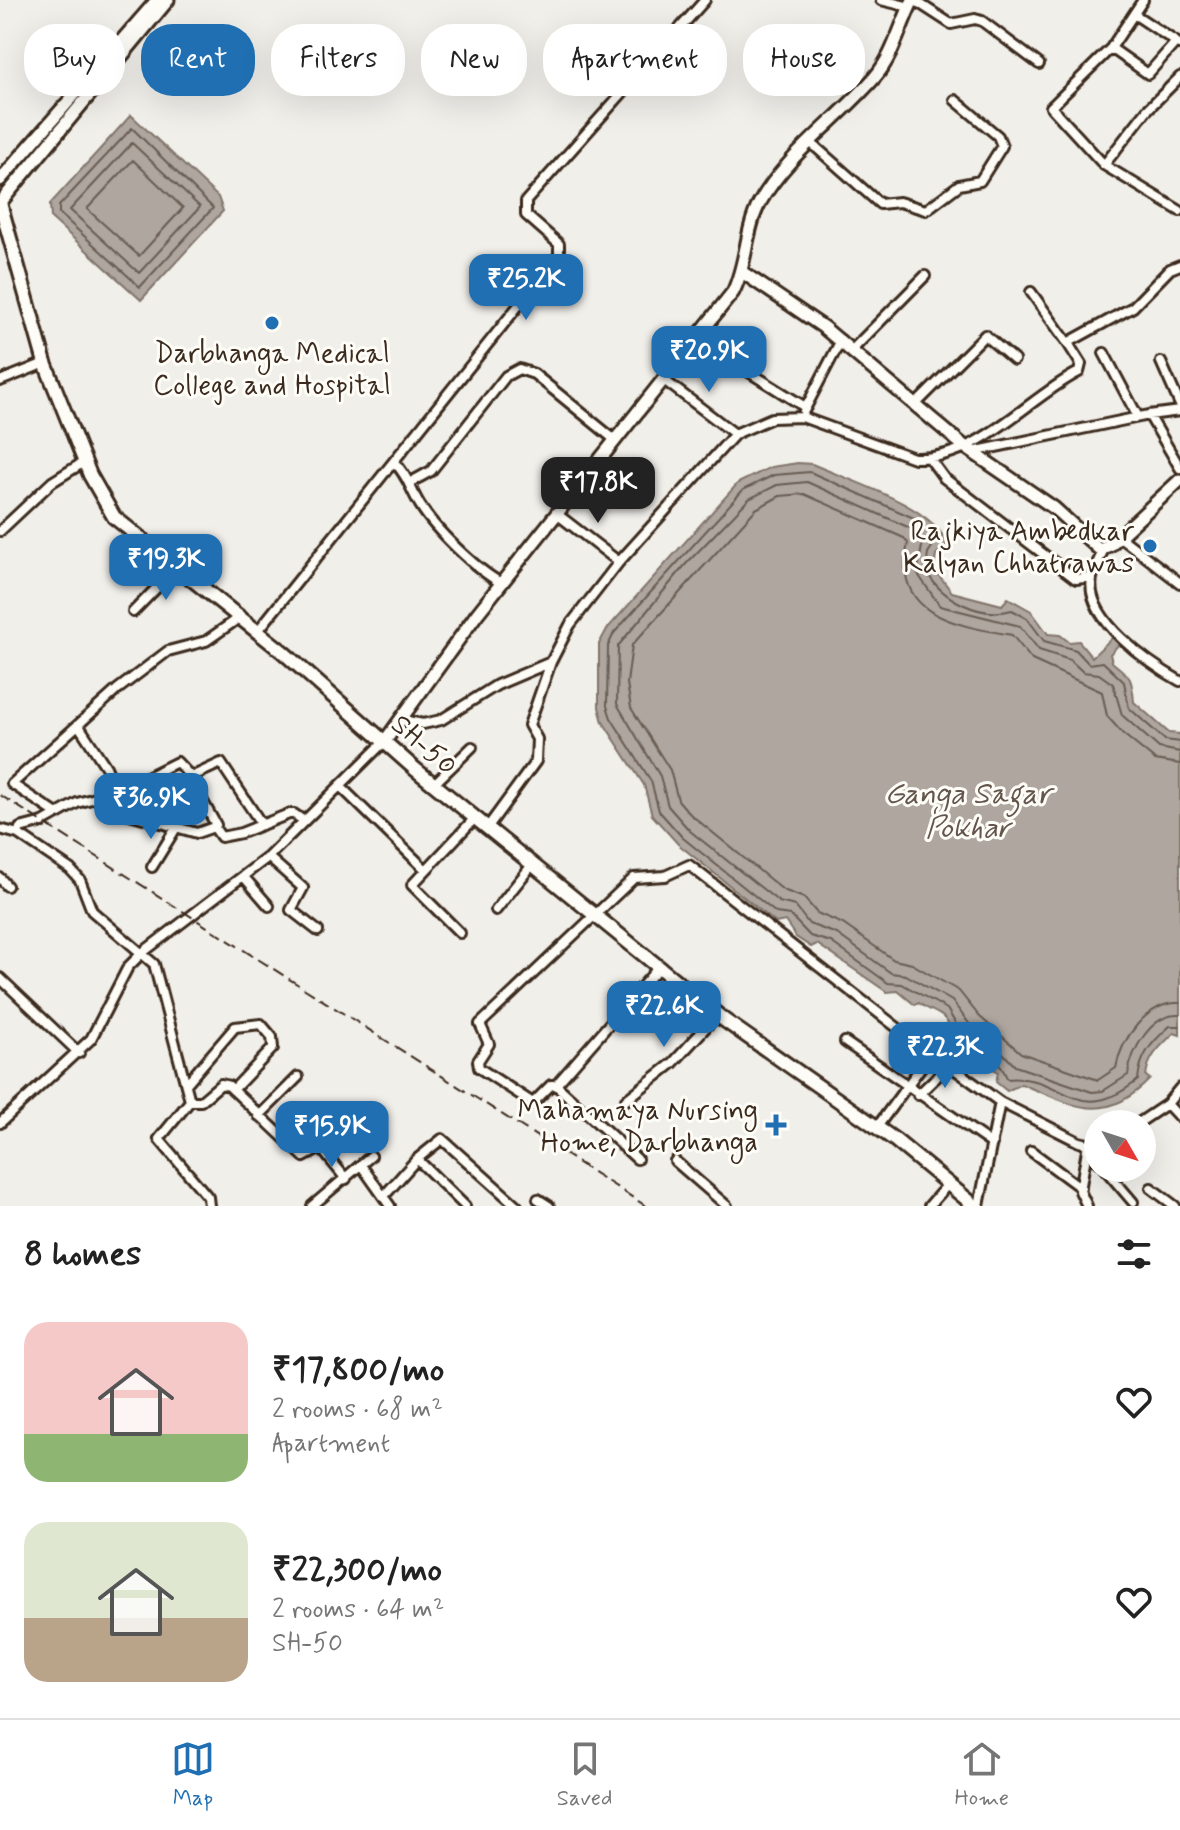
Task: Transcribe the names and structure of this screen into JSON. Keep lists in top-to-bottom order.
{
  "streets": {
    "main road": ["SH-50"]
  },
  "water": ["Ganga Sagar Pokhar"],
  "places": {
    "other": ["Darbhanga Medical College and Hospital", "Rajkiya Ambedkar Kalyan Chhatrawas"],
    "health": ["Mahamaya Nursing Home, Darbhanga"]
  },
  "north": "bottom right",
  "page": {
    "chip": [
      "Buy",
      "Rent",
      "Filters",
      "New",
      "Apartment",
      "House"
    ],
    "price": [
      "₹25.2K",
      "₹20.9K",
      "₹17.8K",
      "₹19.3K",
      "₹36.9K",
      "₹22.6K",
      "₹22.3K",
      "₹15.9K"
    ],
    "heading": "8 homes",
    "list": [
      {
        "name": "₹17,800/mo",
        "note": "2 rooms · 68 m² · Apartment"
      },
      {
        "name": "₹22,300/mo",
        "note": "2 rooms · 64 m² · SH-50"
      }
    ],
    "tabs": ["Map", "Saved", "Home"]
  }
}
